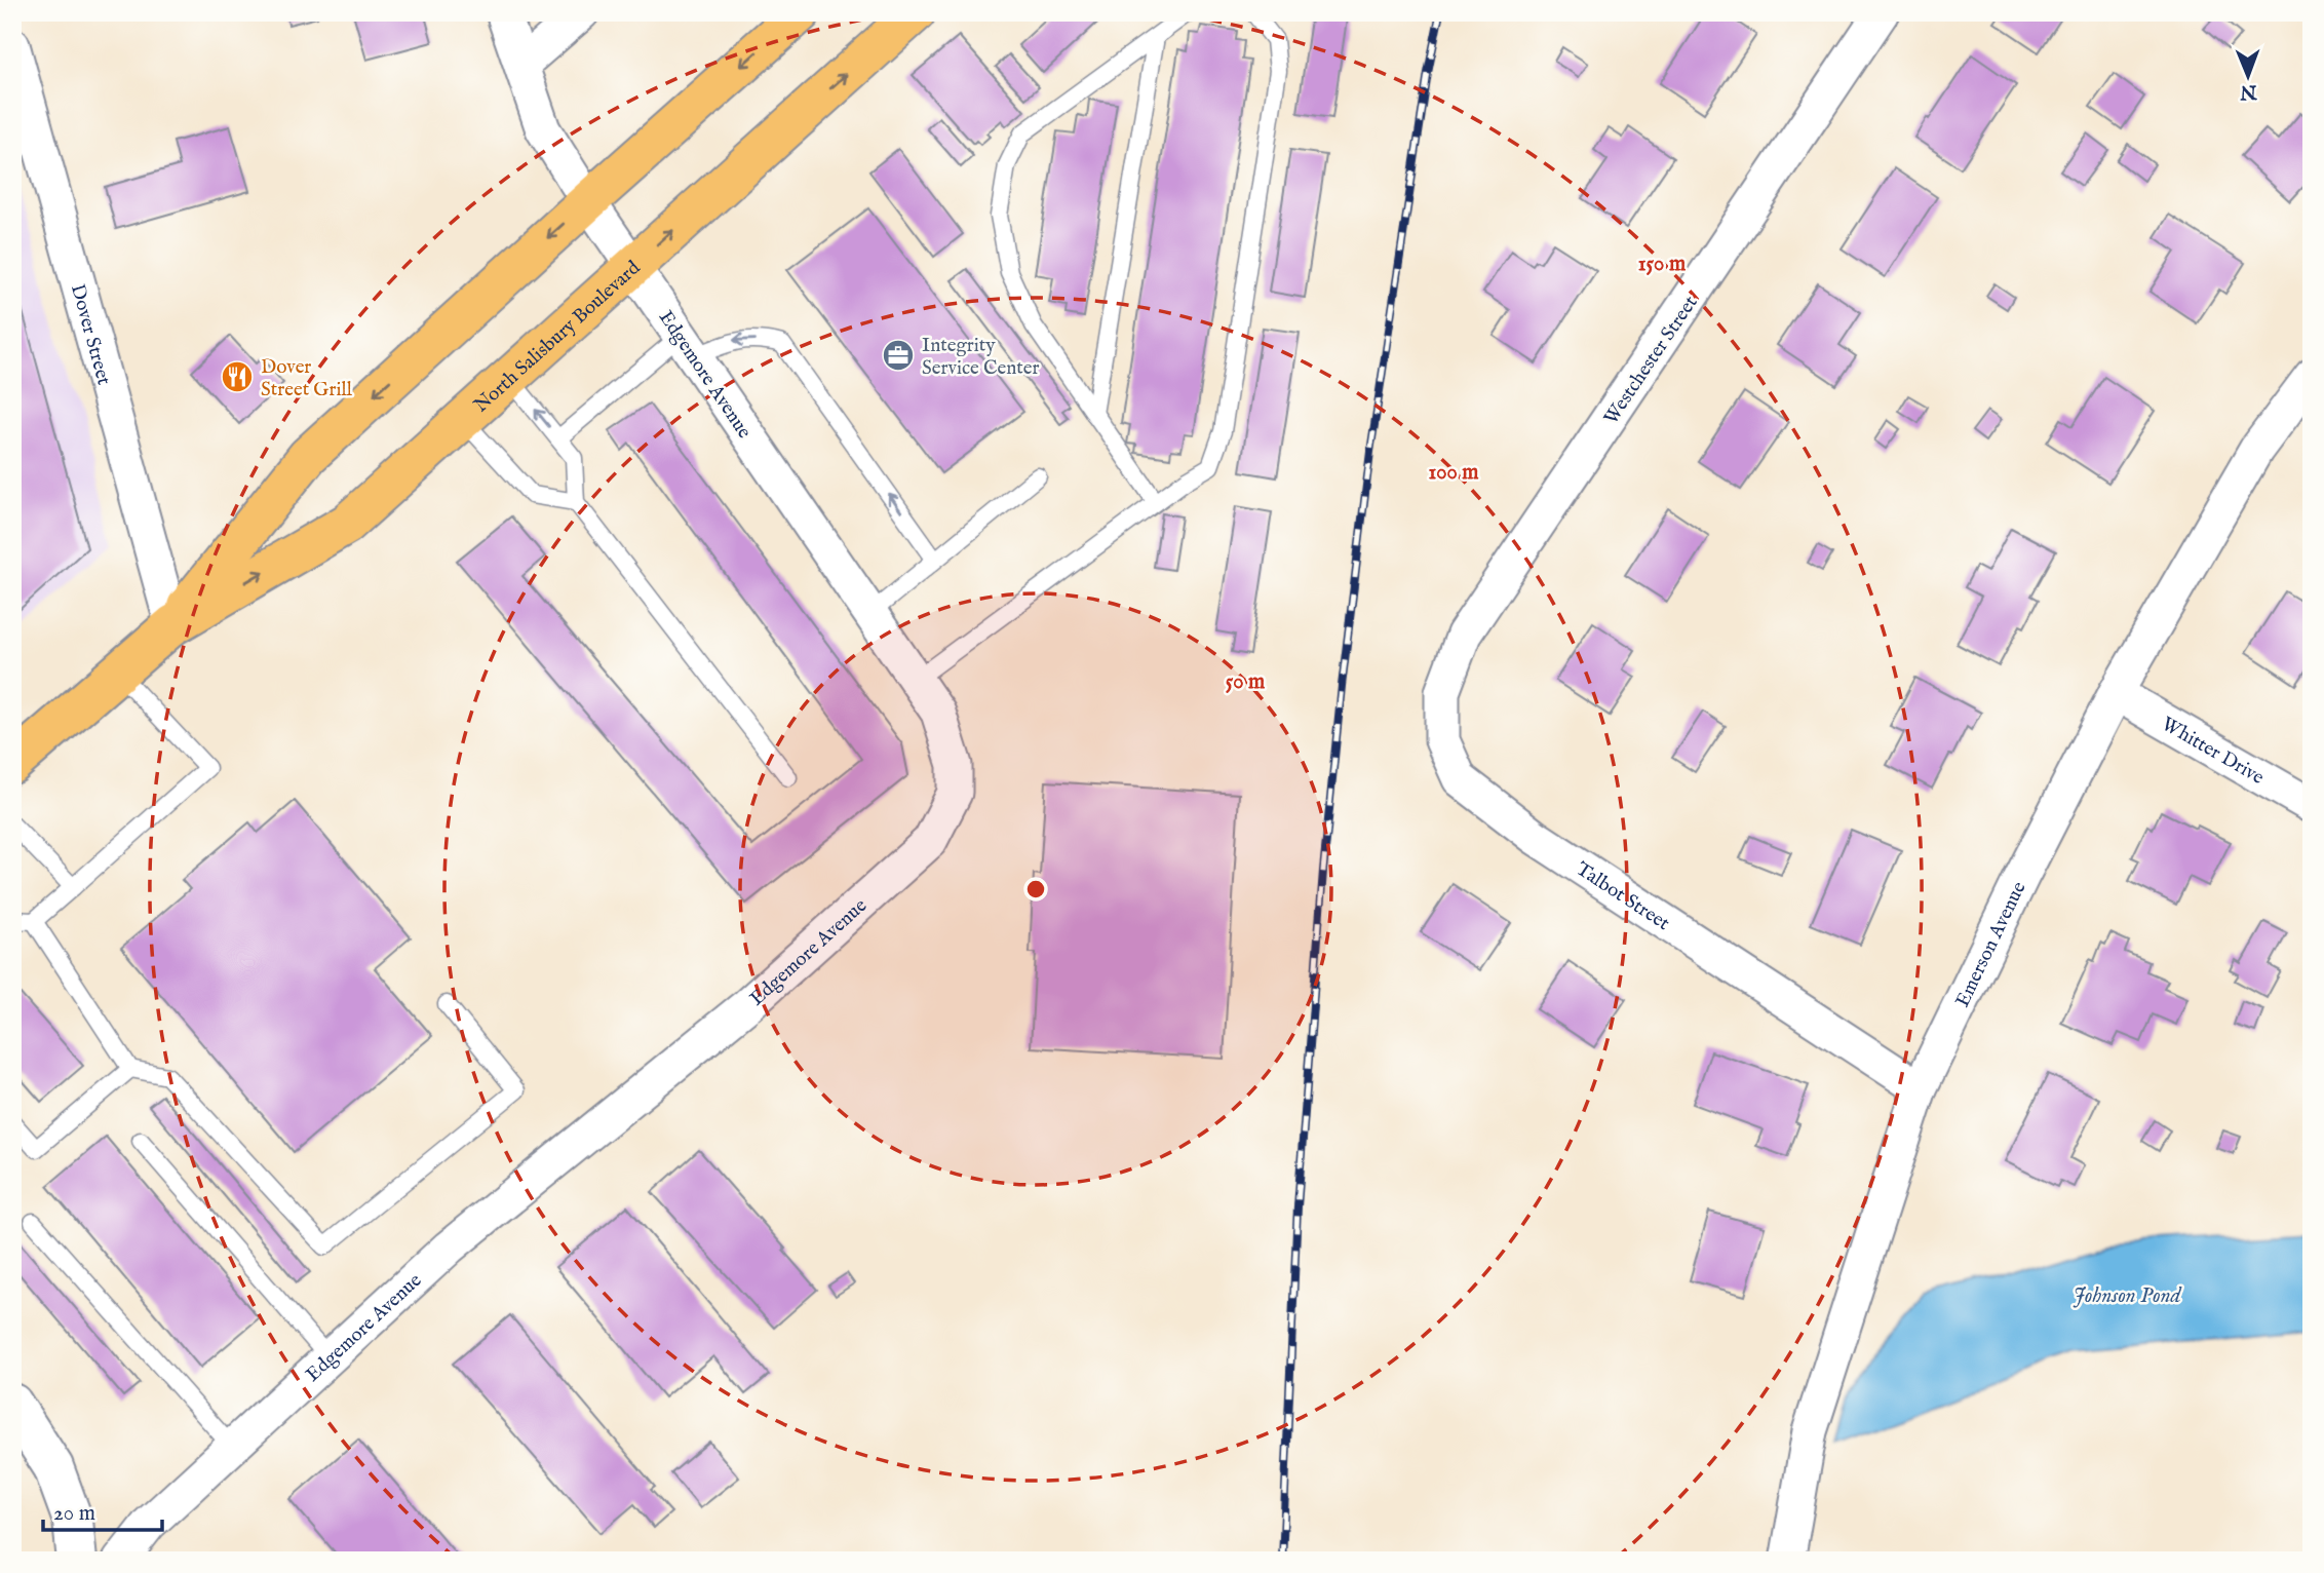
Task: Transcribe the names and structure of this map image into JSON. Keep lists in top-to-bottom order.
{
  "streets": {
    "main road": ["North Salisbury Boulevard"],
    "street": [
      "Dover Street",
      "Westchester Street",
      "Edgemore Avenue",
      "Whitter Drive",
      "Talbot Street",
      "Emerson Avenue"
    ]
  },
  "crossings": [
    ["Dover Street", "North Salisbury Boulevard"],
    ["North Salisbury Boulevard", "Edgemore Avenue"],
    ["Westchester Street", "Talbot Street"],
    ["Whitter Drive", "Emerson Avenue"],
    ["Talbot Street", "Emerson Avenue"]
  ],
  "water": ["Johnson Pond"],
  "places": {
    "office": ["Integrity Service Center"],
    "restaurant": ["Dover Street Grill"]
  },
  "scale_bar": "20 m",
  "north": "bottom",
  "rings": ["150 m", "100 m", "50 m"]
}
